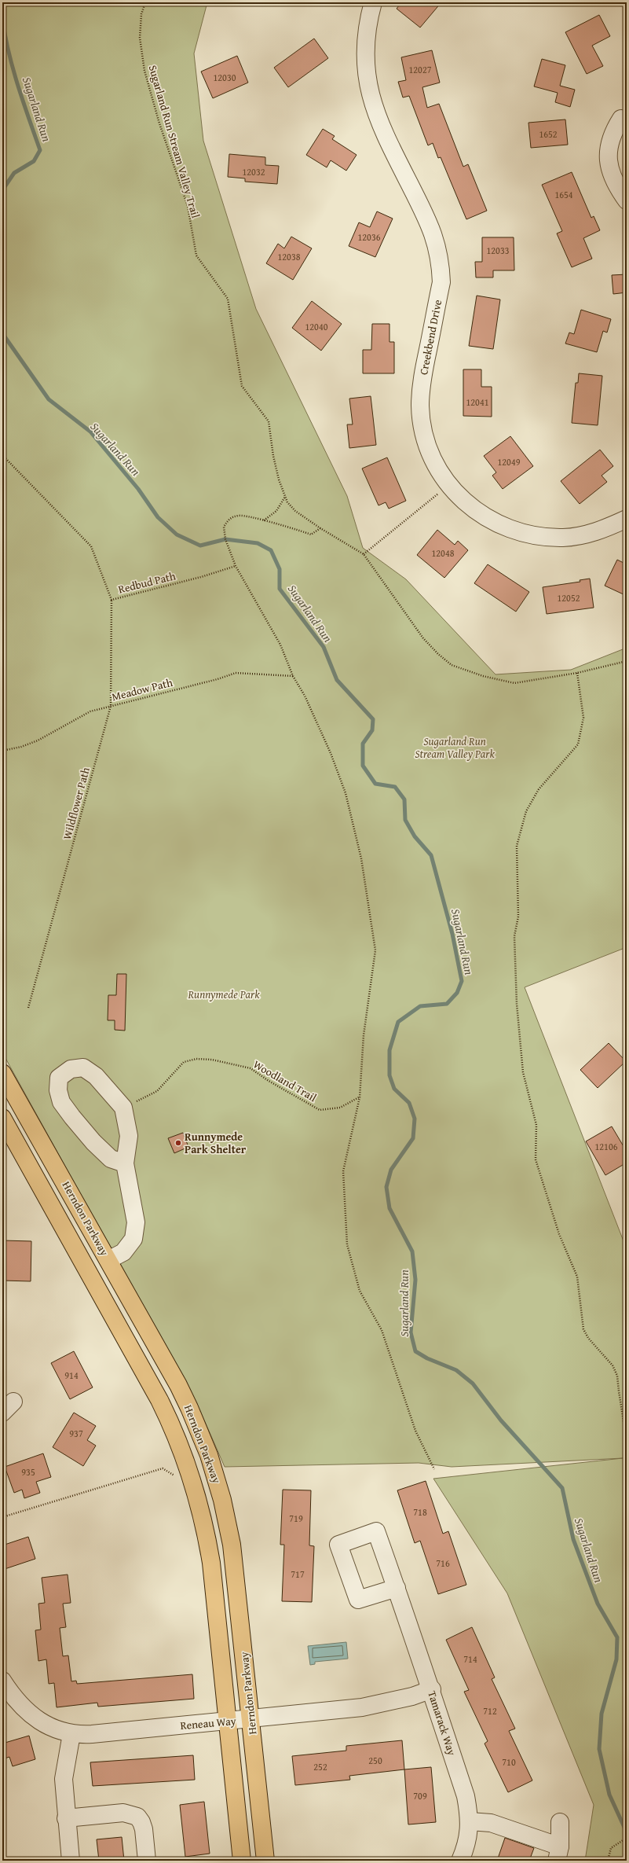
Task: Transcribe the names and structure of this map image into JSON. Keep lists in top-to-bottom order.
{
  "streets": {
    "main road": ["Herndon Parkway"],
    "street": ["Creekbend Drive", "Reneau Way", "Tamarack Way"],
    "path": [
      "Sugarland Run Stream Valley Trail",
      "Redbud Path",
      "Meadow Path",
      "Wildflower Path",
      "Woodland Trail"
    ]
  },
  "crossings": [
    ["Redbud Path", "Wildflower Path"],
    ["Meadow Path", "Wildflower Path"],
    ["Herndon Parkway", "Reneau Way"],
    ["Reneau Way", "Tamarack Way"]
  ],
  "water": ["Sugarland Run"],
  "parks": ["Sugarland Run Stream Valley Park", "Runnymede Park"],
  "places": ["Runnymede Park Shelter"],
  "house_numbers": [
    "12027",
    "12030",
    "1652",
    "12032",
    "1654",
    "12036",
    "12033",
    "12038",
    "12040",
    "12041",
    "12049",
    "12048",
    "12052",
    "12106",
    "914",
    "937",
    "935",
    "718",
    "719",
    "716",
    "717",
    "714",
    "712",
    "250",
    "710",
    "252",
    "709"
  ]
}
